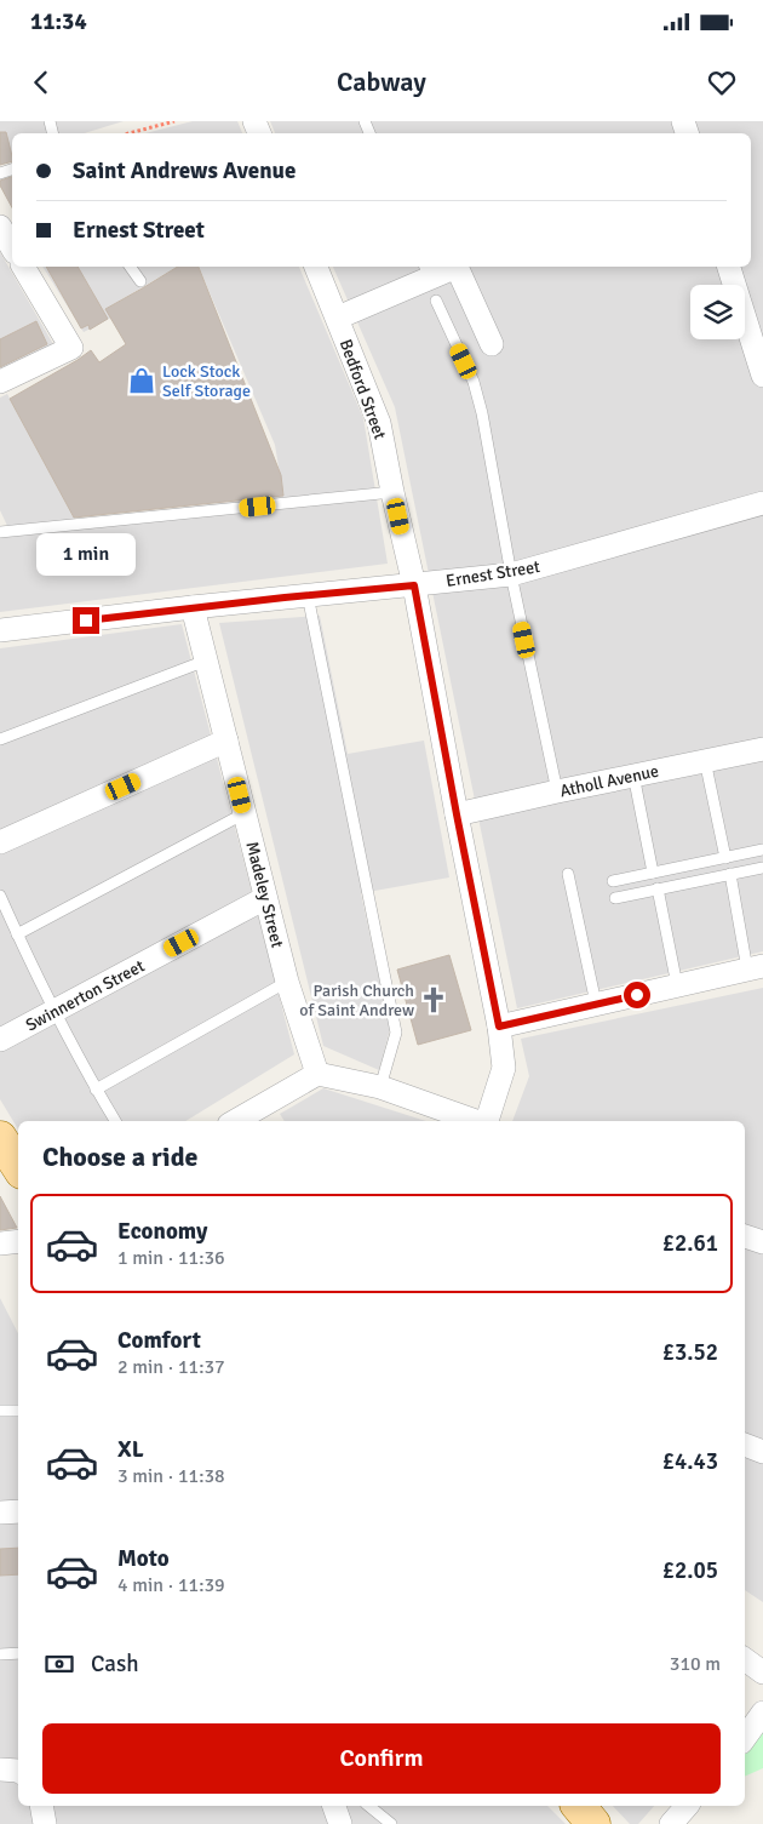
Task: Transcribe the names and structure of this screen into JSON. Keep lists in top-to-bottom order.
{
  "streets": {
    "street": [
      "Bedford Street",
      "Ernest Street",
      "Atholl Avenue",
      "Madeley Street",
      "Swinnerton Street"
    ]
  },
  "crossings": [
    ["Bedford Street", "Ernest Street"],
    ["Bedford Street", "Atholl Avenue"],
    ["Ernest Street", "Madeley Street"],
    ["Madeley Street", "Swinnerton Street"]
  ],
  "places": {
    "shop": ["Lock Stock Self Storage"],
    "church": ["Parish Church of Saint Andrew"]
  },
  "page": {
    "status": "11:34",
    "header": "Cabway",
    "banner": ["Saint Andrews Avenue", "Ernest Street"],
    "bubble": "1 min",
    "heading": "Choose a ride",
    "list": [
      {
        "name": "Economy",
        "note": "1 min · 11:36",
        "value": "£2.61"
      },
      {
        "name": "Comfort",
        "note": "2 min · 11:37",
        "value": "£3.52"
      },
      {
        "name": "XL",
        "note": "3 min · 11:38",
        "value": "£4.43"
      },
      {
        "name": "Moto",
        "note": "4 min · 11:39",
        "value": "£2.05"
      }
    ],
    "pay": ["Cash", "310 m"],
    "buttons": "Confirm"
  }
}
